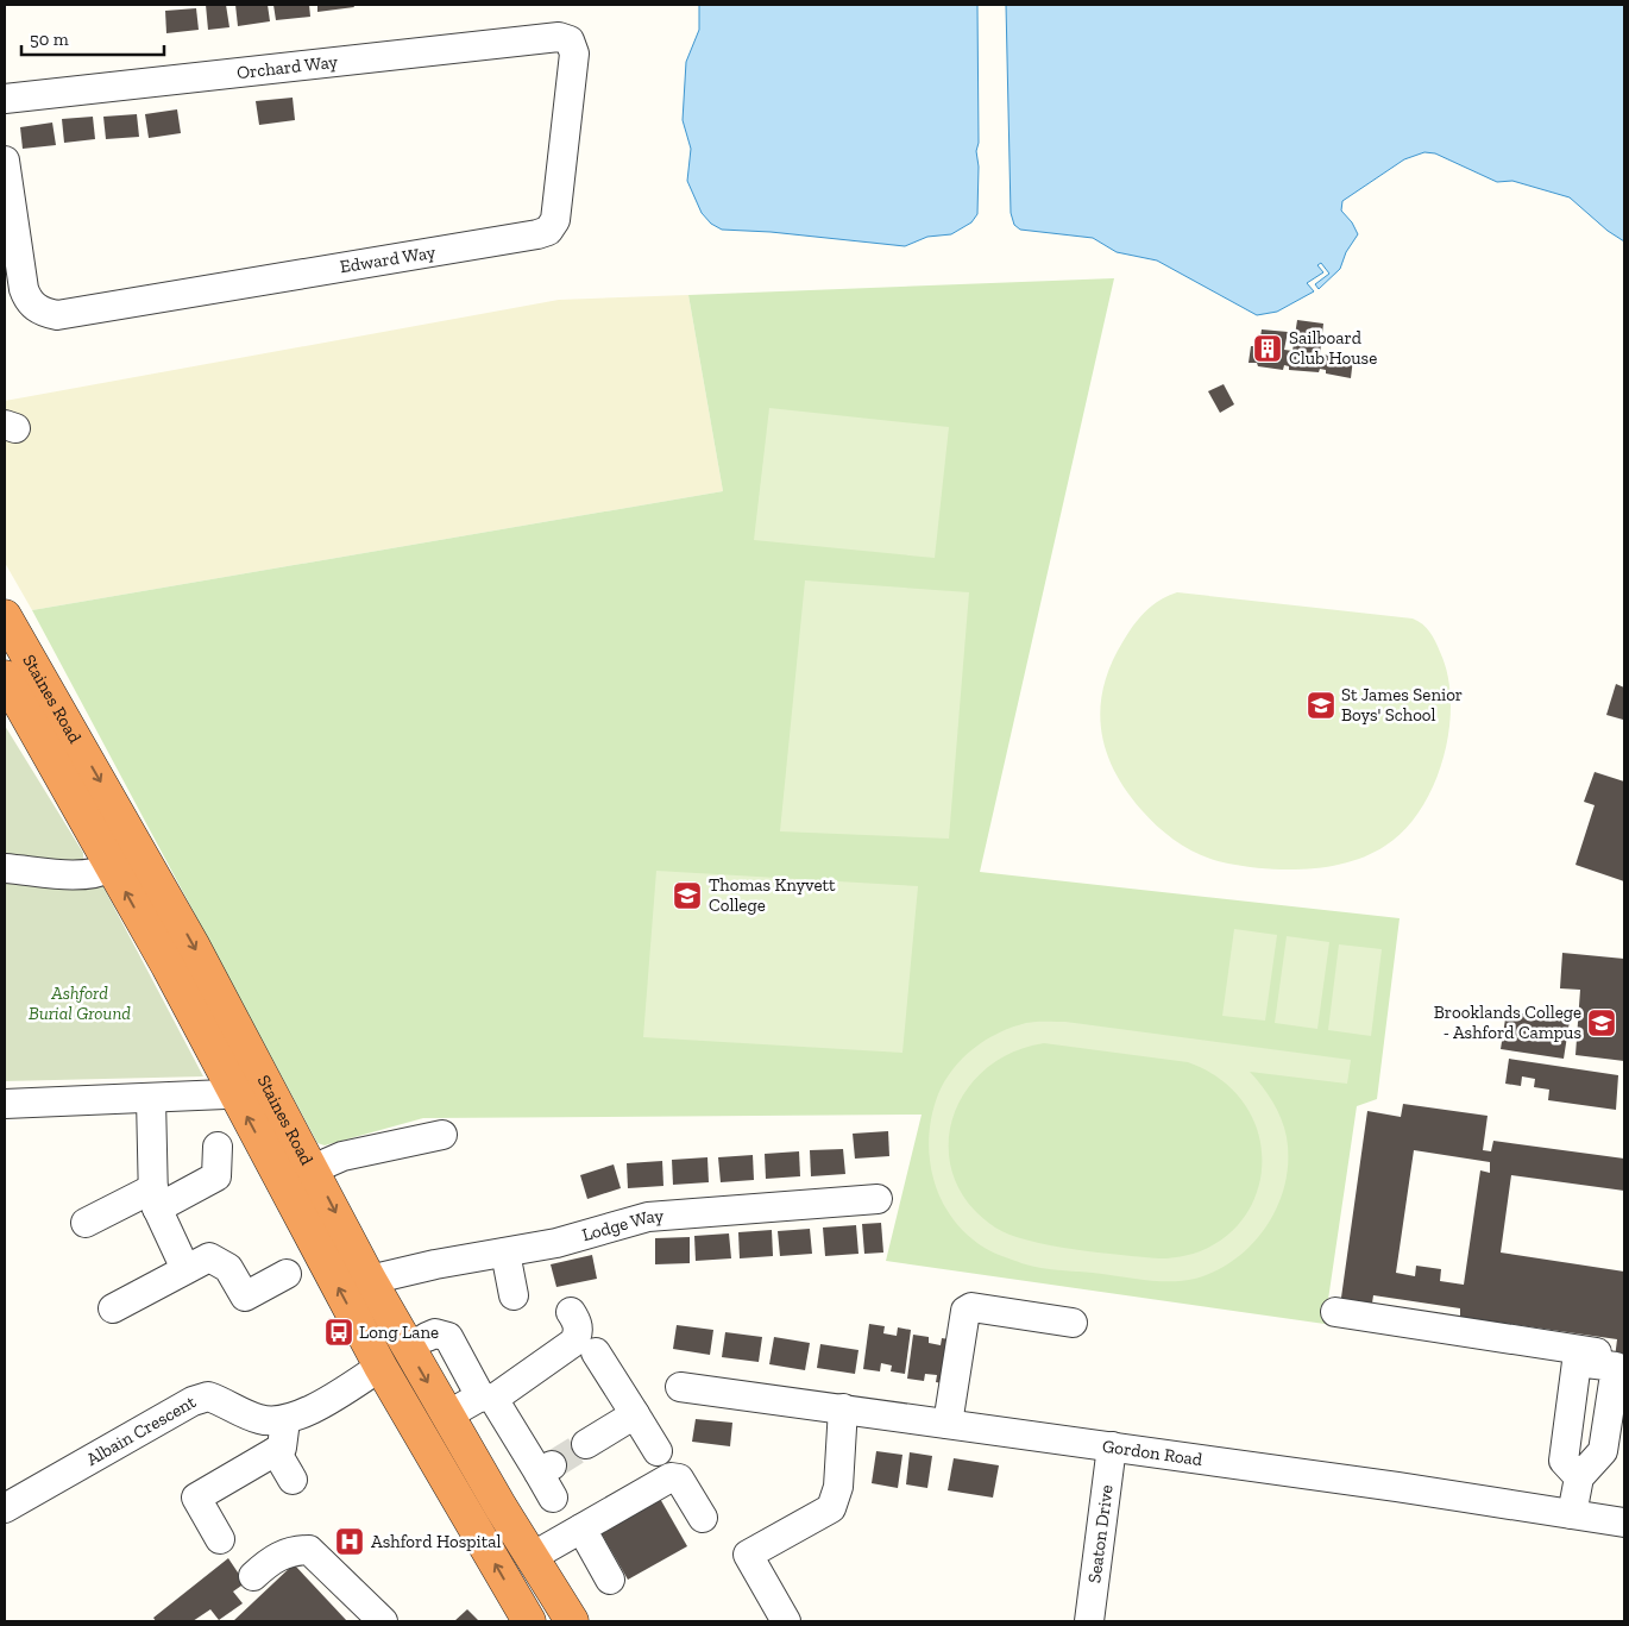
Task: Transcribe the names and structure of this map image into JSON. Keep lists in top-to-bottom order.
{
  "streets": {
    "highway": ["Staines Road"],
    "street": [
      "Orchard Way",
      "Edward Way",
      "Lodge Way",
      "Albain Crescent",
      "Gordon Road",
      "Seaton Drive"
    ]
  },
  "crossings": [
    ["Orchard Way", "Edward Way"],
    ["Staines Road", "Lodge Way"],
    ["Gordon Road", "Seaton Drive"]
  ],
  "parks": ["Ashford Burial Ground"],
  "places": {
    "building": ["Sailboard Club House"],
    "school or university": ["St James Senior Boys' School", "Thomas Knyvett College", "Brooklands College - Ashford Campus"],
    "bus stop": ["Long Lane"],
    "hospital": ["Ashford Hospital"]
  },
  "scale_bar": "50 m"
}
